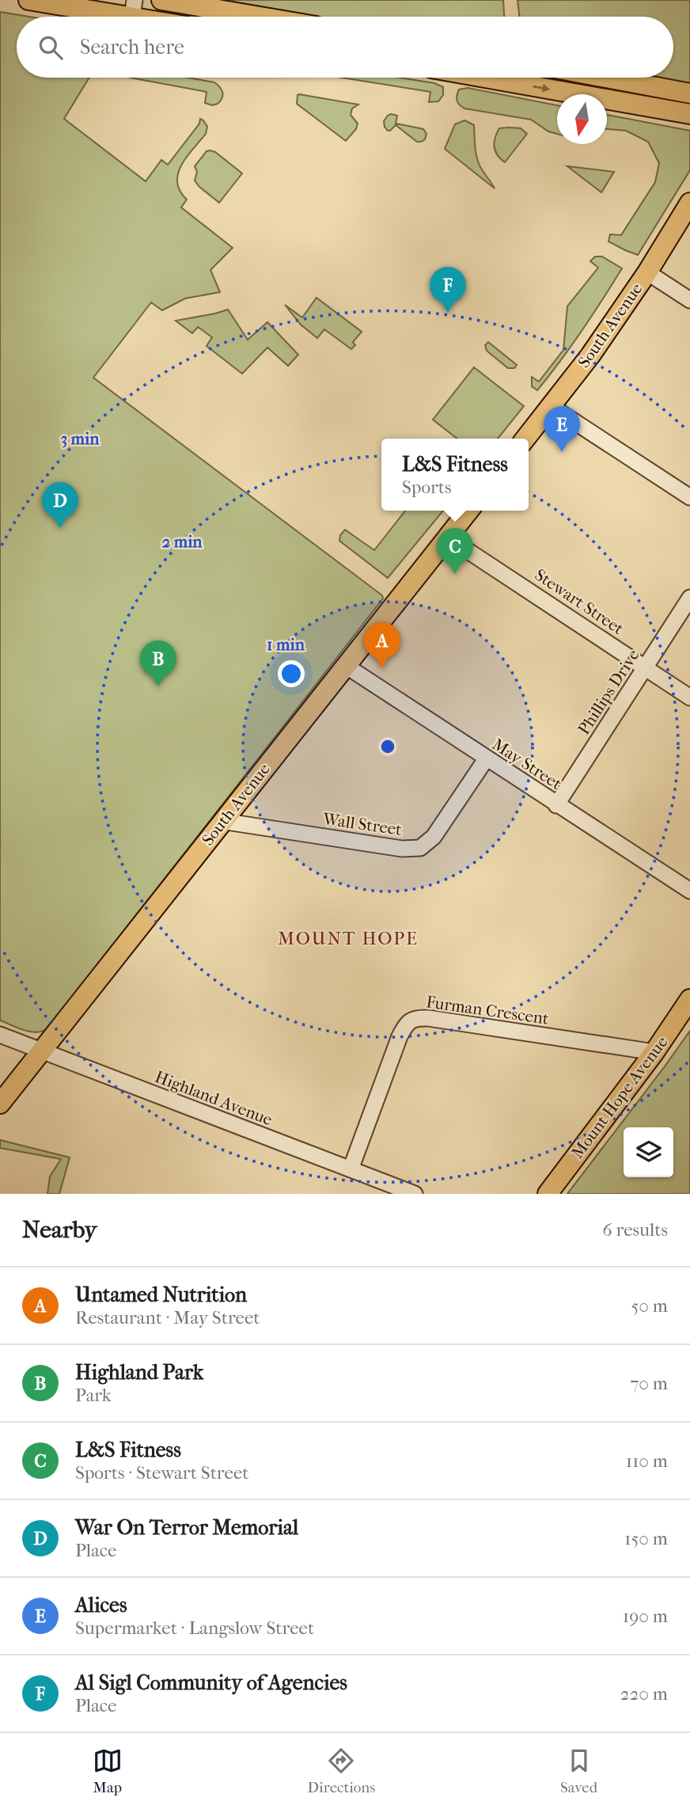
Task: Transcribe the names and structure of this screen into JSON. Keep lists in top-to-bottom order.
{
  "streets": {
    "main road": ["South Avenue", "Mount Hope Avenue"],
    "street": [
      "Stewart Street",
      "Phillips Drive",
      "May Street",
      "Wall Street",
      "Furman Crescent",
      "Highland Avenue"
    ]
  },
  "crossings": [
    ["South Avenue", "Stewart Street"],
    ["South Avenue", "May Street"],
    ["South Avenue", "Wall Street"],
    ["South Avenue", "Highland Avenue"],
    ["Stewart Street", "Phillips Drive"],
    ["Phillips Drive", "May Street"],
    ["May Street", "Wall Street"],
    ["Furman Crescent", "Mount Hope Avenue"],
    ["Furman Crescent", "Highland Avenue"]
  ],
  "districts": ["MOUNT HOPE"],
  "north": "bottom",
  "page": {
    "search": "Search here",
    "pins": [
      "F",
      "E",
      "D",
      "C",
      "A",
      "B"
    ],
    "popup": ["L&S Fitness", "Sports"],
    "heading": ["Nearby", "6 results"],
    "list": [
      {
        "mark": "A",
        "name": "Untamed Nutrition",
        "note": "Restaurant · May Street",
        "value": "50 m"
      },
      {
        "mark": "B",
        "name": "Highland Park",
        "note": "Park",
        "value": "70 m"
      },
      {
        "mark": "C",
        "name": "L&S Fitness",
        "note": "Sports · Stewart Street",
        "value": "110 m"
      },
      {
        "mark": "D",
        "name": "War On Terror Memorial",
        "note": "Place",
        "value": "150 m"
      },
      {
        "mark": "E",
        "name": "Alices",
        "note": "Supermarket · Langslow Street",
        "value": "190 m"
      },
      {
        "mark": "F",
        "name": "Al Sigl Community of Agencies",
        "note": "Place",
        "value": "220 m"
      }
    ],
    "nav": ["Map", "Directions", "Saved"]
  },
  "rings": ["3 min", "2 min", "1 min"]
}
